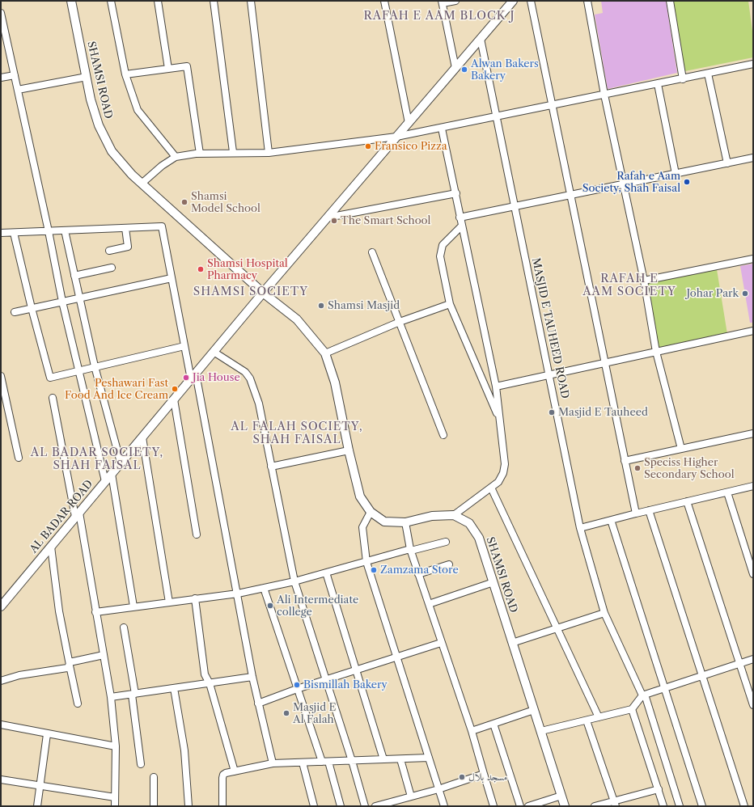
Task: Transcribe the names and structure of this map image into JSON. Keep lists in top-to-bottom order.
{
  "streets": {
    "street": ["SHAMSI ROAD", "MASJID E TAUHEED ROAD", "AL BADAR ROAD"]
  },
  "crossings": [
    ["SHAMSI ROAD", "AL BADAR ROAD"],
    ["MASJID E TAUHEED ROAD", "AL BADAR ROAD"]
  ],
  "districts": [
    "RAFAH E AAM BLOCK J",
    "RAFAH E AAM SOCIETY",
    "SHAMSI SOCIETY",
    "AL FALAH SOCIETY, SHAH FAISAL",
    "AL BADAR SOCIETY, SHAH FAISAL"
  ],
  "places": [
    "Alwan Bakers Bakery",
    "Fransico Pizza",
    "Rafah e Aam Society, Shah Faisal",
    "Shamsi Model School",
    "The Smart School",
    "Shamsi Hospital Pharmacy",
    "Johar Park",
    "Shamsi Masjid",
    "Jia House",
    "Peshawari Fast Food And Ice Cream",
    "Masjid E Tauheed",
    "Speciss Higher Secondary School",
    "Zamzama Store",
    "Ali Intermediate college",
    "Bismillah Bakery",
    "Masjid E Al Falah",
    "مسجد بلال"
  ]
}
